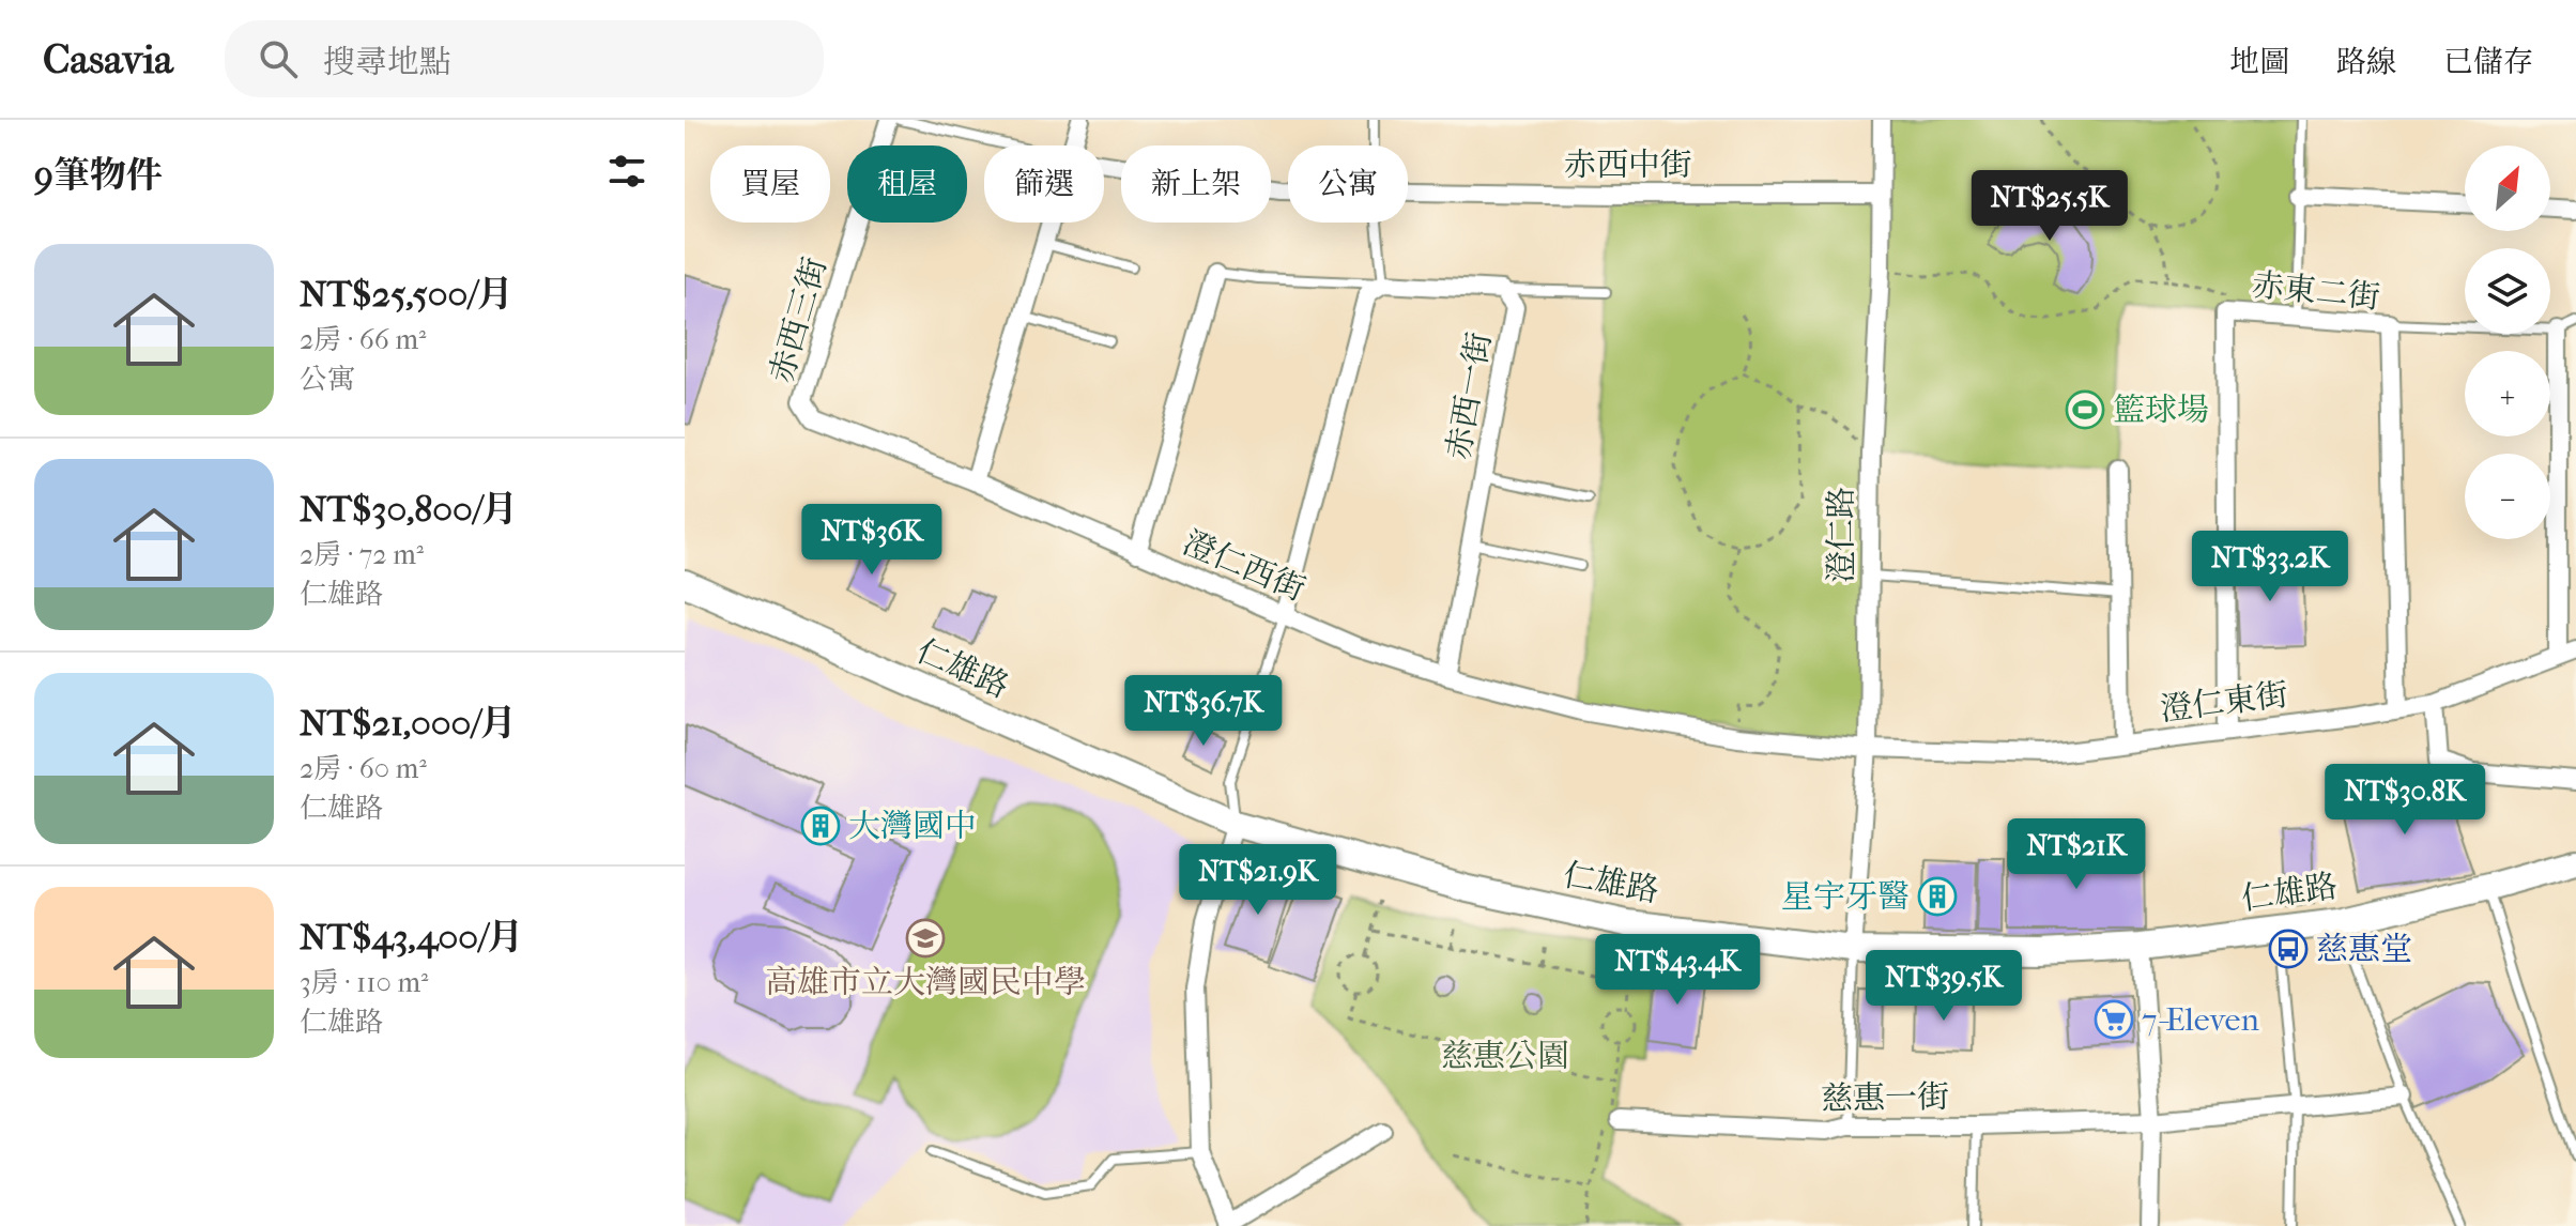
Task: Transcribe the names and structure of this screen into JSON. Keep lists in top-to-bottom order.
{
  "streets": {
    "street": [
      "赤西中街",
      "赤東二街",
      "赤西三街",
      "赤西一街",
      "澄仁路",
      "澄仁西街",
      "仁雄路",
      "澄仁東街",
      "慈惠一街"
    ]
  },
  "crossings": [
    ["赤西中街", "澄仁路"],
    ["赤東二街", "澄仁東街"],
    ["赤西三街", "澄仁西街"],
    ["赤西一街", "澄仁西街"],
    ["澄仁路", "澄仁西街"],
    ["澄仁路", "仁雄路"],
    ["澄仁路", "澄仁東街"],
    ["澄仁西街", "澄仁東街"]
  ],
  "parks": ["慈惠公園"],
  "places": {
    "sports": ["籃球場"],
    "building": ["大灣國中", "星宇牙醫"],
    "school or university": ["高雄市立大灣國民中學"],
    "bus stop": ["慈惠堂"],
    "supermarket": ["7-Eleven"]
  },
  "north": "top right",
  "page": {
    "header": "Casavia",
    "search": "搜尋地點",
    "nav": ["地圖", "路線", "已儲存"],
    "heading": "9筆物件",
    "map_buttons": ["+", "−"],
    "chip": [
      "買屋",
      "租屋",
      "篩選",
      "新上架",
      "公寓"
    ],
    "price": [
      "NT$25.5K",
      "NT$36K",
      "NT$33.2K",
      "NT$36.7K",
      "NT$30.8K",
      "NT$21K",
      "NT$21.9K",
      "NT$43.4K",
      "NT$39.5K"
    ],
    "list": [
      {
        "name": "NT$25,500/月",
        "note": "2房 · 66 m² · 公寓"
      },
      {
        "name": "NT$30,800/月",
        "note": "2房 · 72 m² · 仁雄路"
      },
      {
        "name": "NT$21,000/月",
        "note": "2房 · 60 m² · 仁雄路"
      },
      {
        "name": "NT$43,400/月",
        "note": "3房 · 110 m² · 仁雄路"
      }
    ]
  }
}
